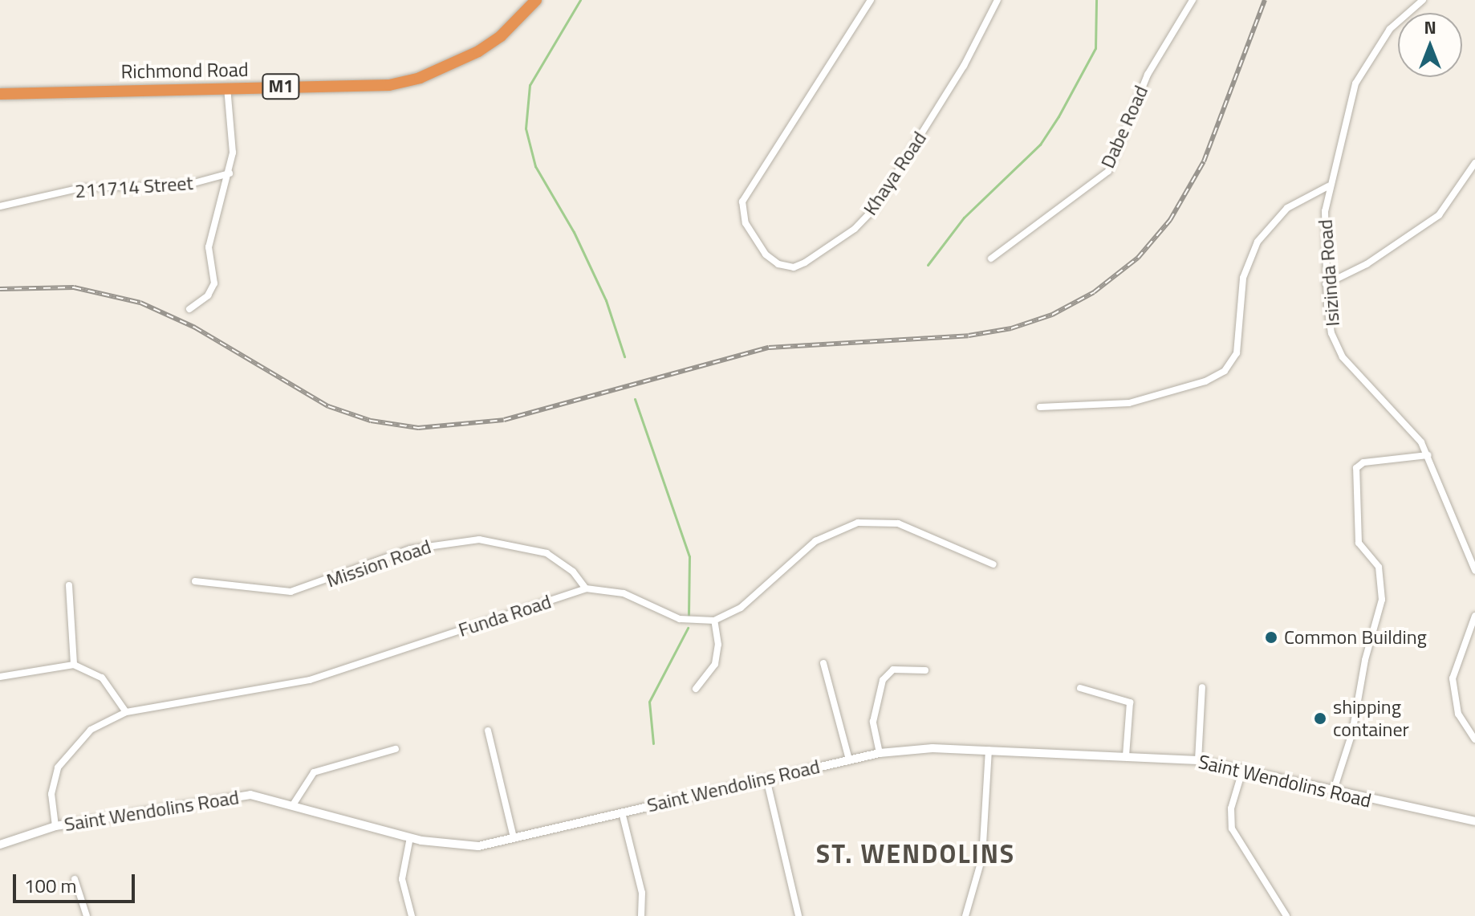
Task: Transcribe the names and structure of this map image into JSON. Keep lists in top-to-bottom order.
{
  "streets": {
    "highway": ["Richmond Road", "M1"],
    "street": [
      "Dabe Road",
      "Khaya Road",
      "211714 Street",
      "Isizinda Road",
      "Mission Road",
      "Funda Road",
      "Saint Wendolins Road"
    ]
  },
  "crossings": [
    ["Mission Road", "Funda Road"],
    ["Funda Road", "Saint Wendolins Road"]
  ],
  "districts": ["ST. WENDOLINS"],
  "places": ["Common Building", "shipping container"],
  "scale_bar": "100 m",
  "north": "top"
}
